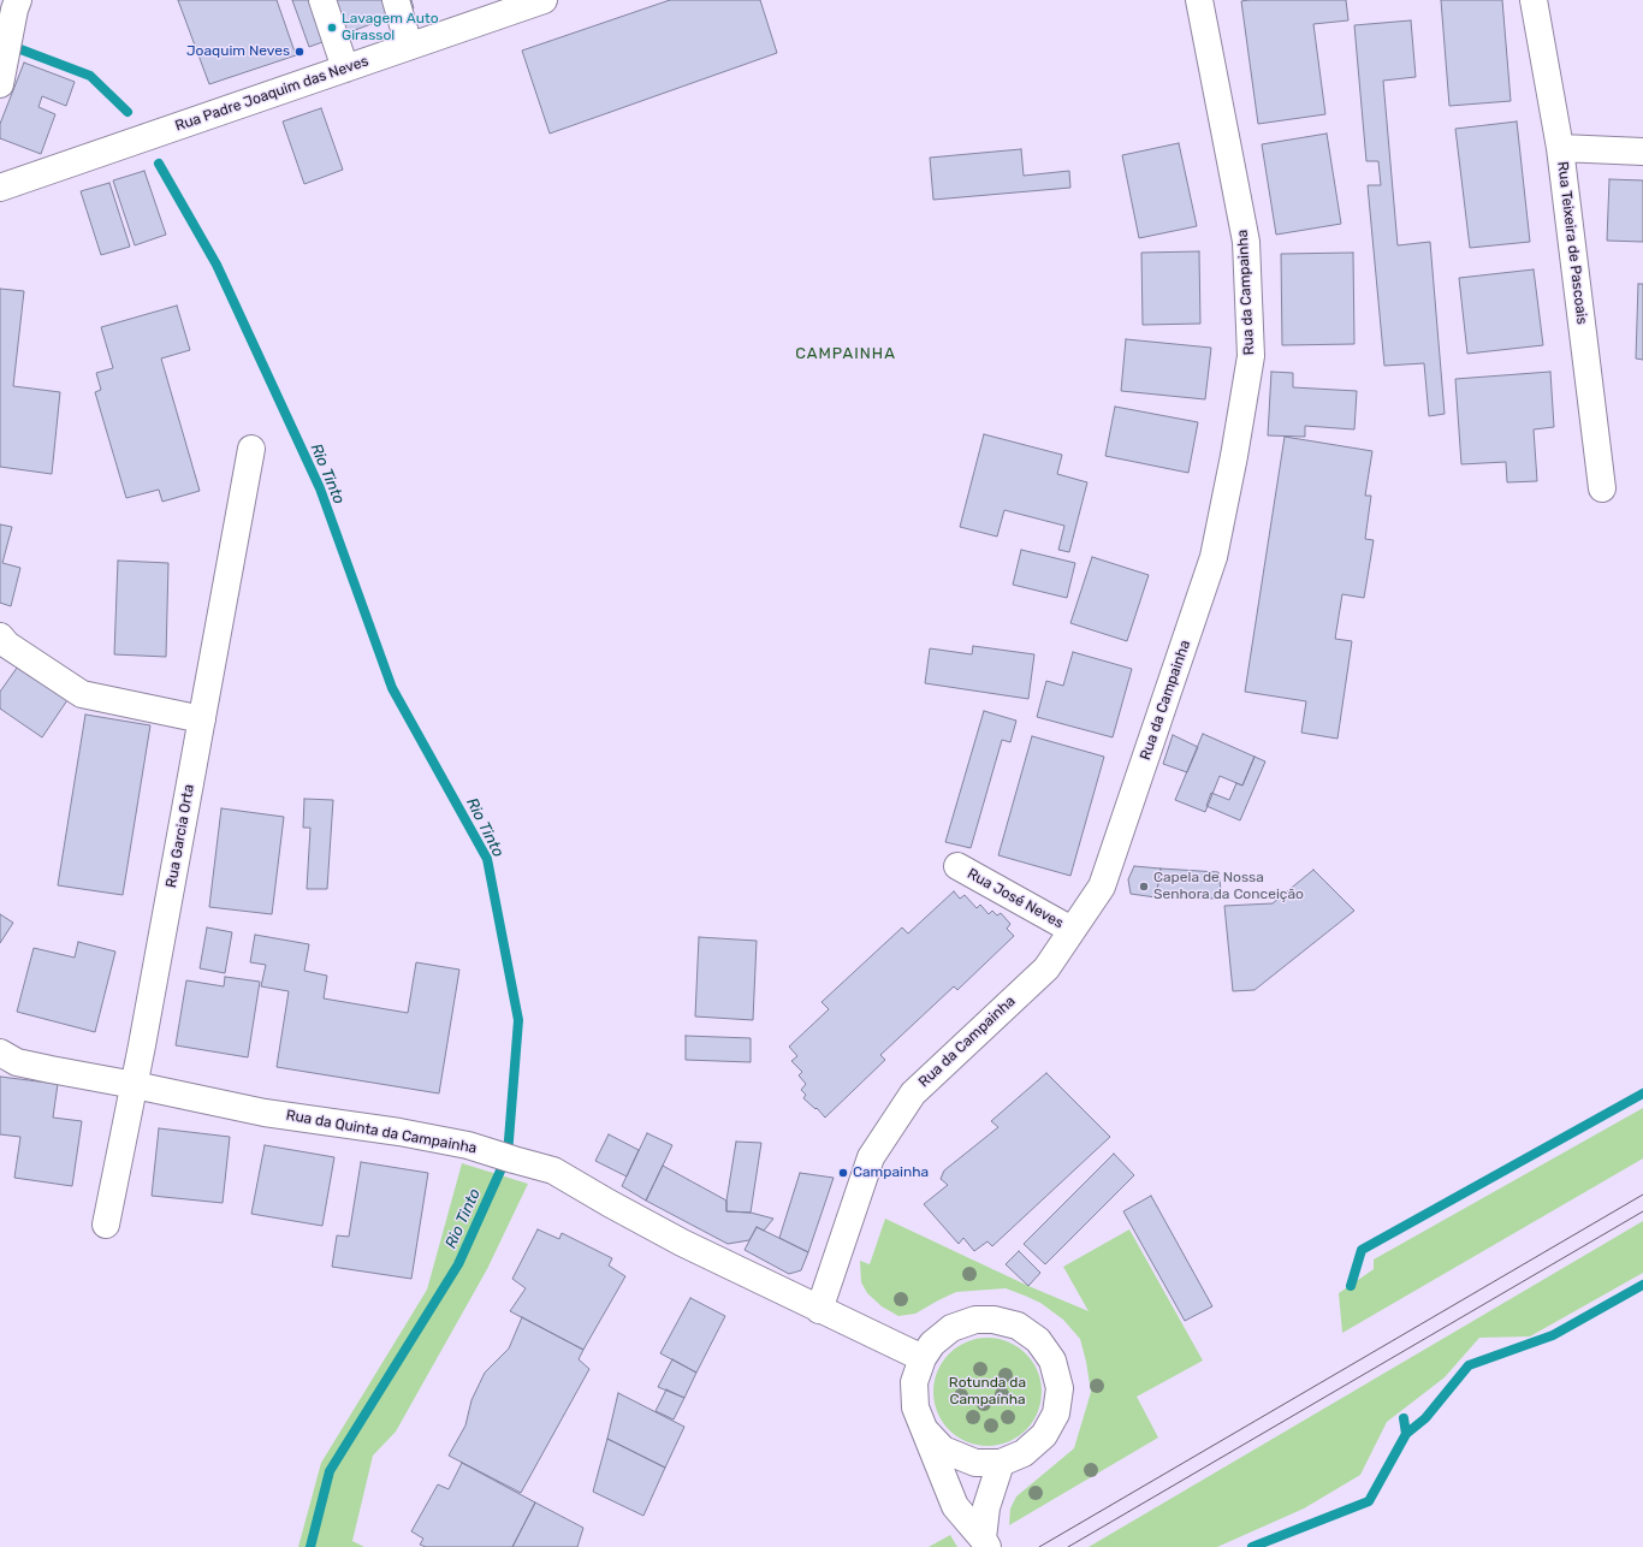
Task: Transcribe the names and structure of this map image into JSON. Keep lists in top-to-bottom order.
{
  "streets": {
    "street": [
      "Rua Padre Joaquim das Neves",
      "Rua Teixeira de Pascoais",
      "Rua da Campainha",
      "Rua Garcia Orta",
      "Rua José Neves",
      "Rua da Quinta da Campainha"
    ]
  },
  "crossings": [
    ["Rua da Campainha", "Rua José Neves"],
    ["Rua da Campainha", "Rua da Quinta da Campainha"],
    ["Rua Garcia Orta", "Rua da Quinta da Campainha"]
  ],
  "districts": ["CAMPAINHA"],
  "water": ["Rio Tinto"],
  "parks": ["Rotunda da Campaínha"],
  "places": [
    "Lavagem Auto Girassol",
    "Joaquim Neves",
    "Capela de Nossa Senhora da Conceição",
    "Campainha"
  ]
}
